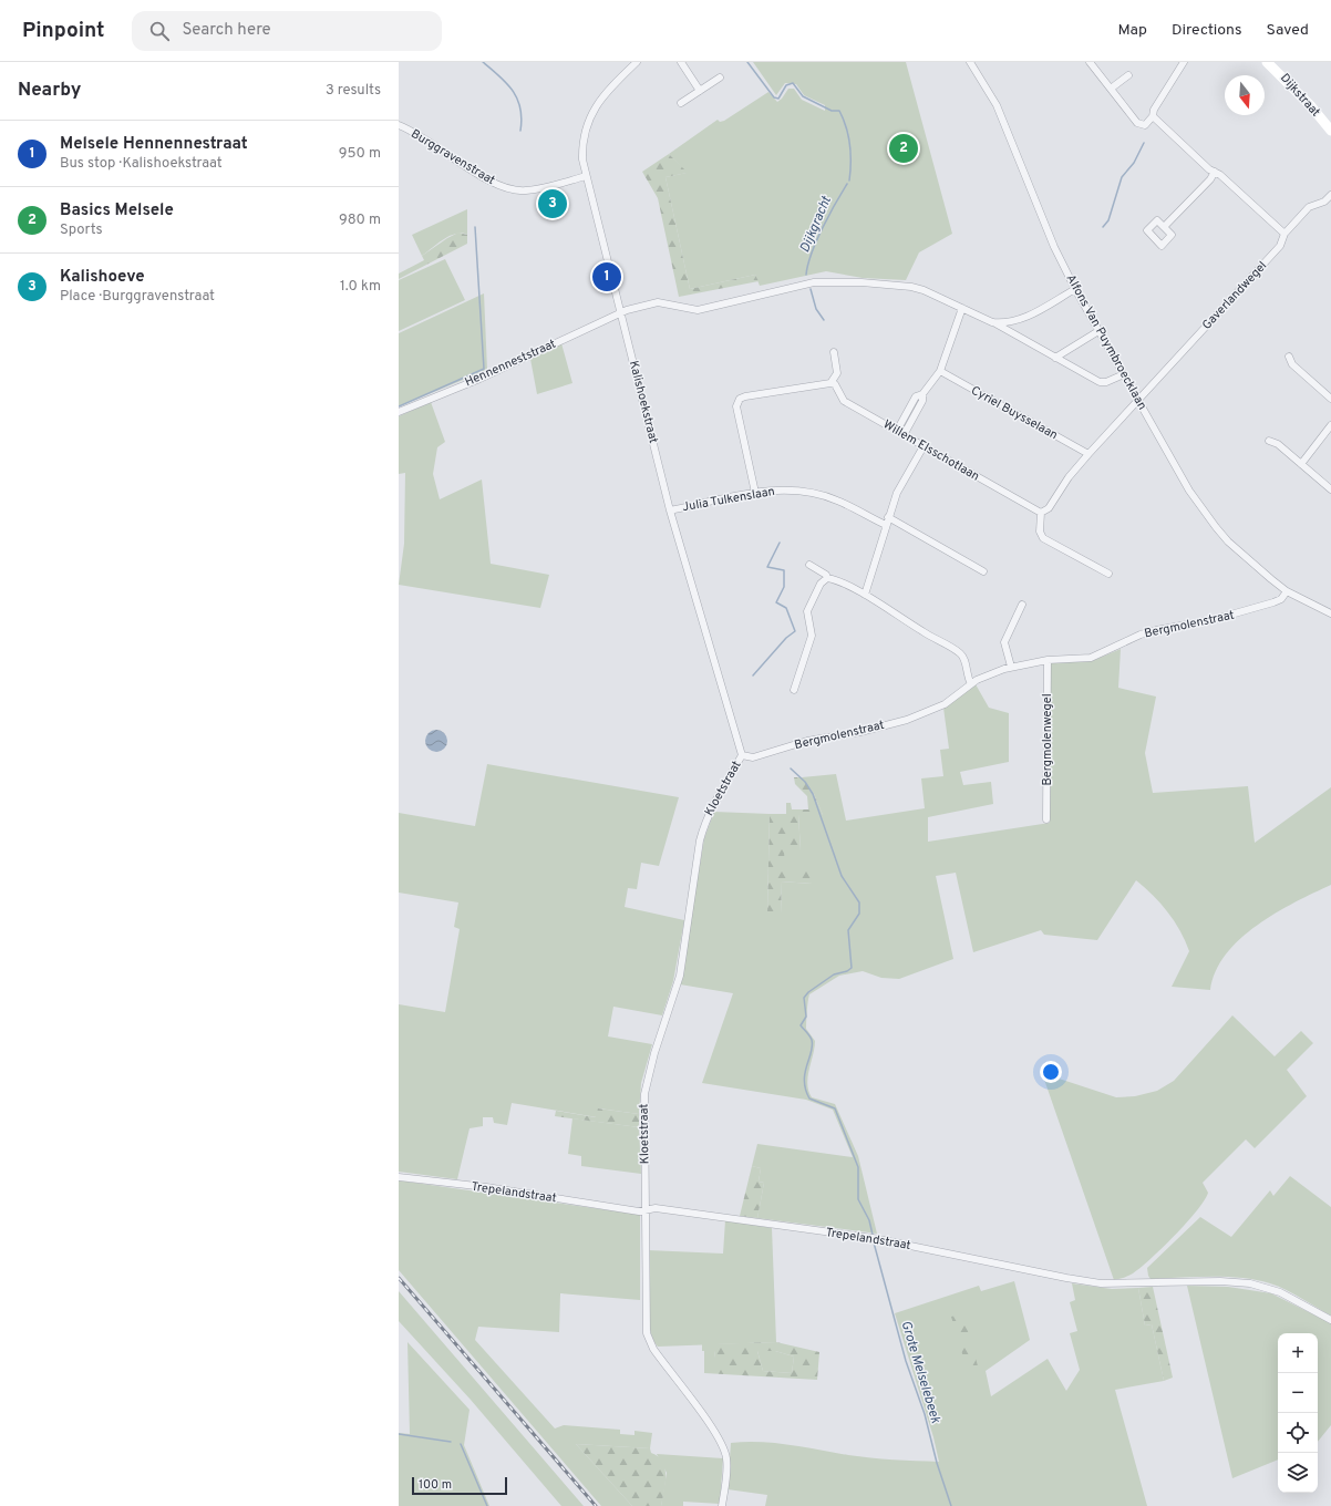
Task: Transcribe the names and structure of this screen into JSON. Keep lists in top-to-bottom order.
{
  "streets": {
    "main road": ["Dijkstraat"],
    "street": [
      "Burggravenstraat",
      "Gaverlandwegel",
      "Alfons Van Puymbroecklaan",
      "Hennenneststraat",
      "Kalishoekstraat",
      "Cyriel Buysselaan",
      "Willem Elsschotlaan",
      "Julia Tulkenslaan",
      "Bergmolenstraat",
      "Bergmolenwegel",
      "Kloetstraat",
      "Trepelandstraat"
    ]
  },
  "crossings": [
    ["Burggravenstraat", "Kalishoekstraat"],
    ["Gaverlandwegel", "Alfons Van Puymbroecklaan"],
    ["Gaverlandwegel", "Cyriel Buysselaan"],
    ["Gaverlandwegel", "Willem Elsschotlaan"],
    ["Alfons Van Puymbroecklaan", "Hennenneststraat"],
    ["Alfons Van Puymbroecklaan", "Bergmolenstraat"],
    ["Hennenneststraat", "Kalishoekstraat"],
    ["Kalishoekstraat", "Julia Tulkenslaan"],
    ["Kalishoekstraat", "Bergmolenstraat"],
    ["Kalishoekstraat", "Kloetstraat"],
    ["Bergmolenstraat", "Bergmolenwegel"],
    ["Bergmolenstraat", "Kloetstraat"],
    ["Kloetstraat", "Trepelandstraat"]
  ],
  "water": ["Dijkgracht", "Grote Melselebeek"],
  "scale_bar": "100 m",
  "north": "bottom",
  "page": {
    "header": "Pinpoint",
    "search": "Search here",
    "nav": ["Map", "Directions", "Saved"],
    "heading": ["Nearby", "3 results"],
    "list": [
      {
        "mark": "1",
        "name": "Melsele Hennennestraat",
        "note": "Bus stop · Kalishoekstraat",
        "value": "950 m"
      },
      {
        "mark": "2",
        "name": "Basics Melsele",
        "note": "Sports",
        "value": "980 m"
      },
      {
        "mark": "3",
        "name": "Kalishoeve",
        "note": "Place · Burggravenstraat",
        "value": "1.0 km"
      }
    ],
    "pins": ["2", "3", "1"],
    "map_buttons": ["+", "−"],
    "scale": "100 m"
  }
}
